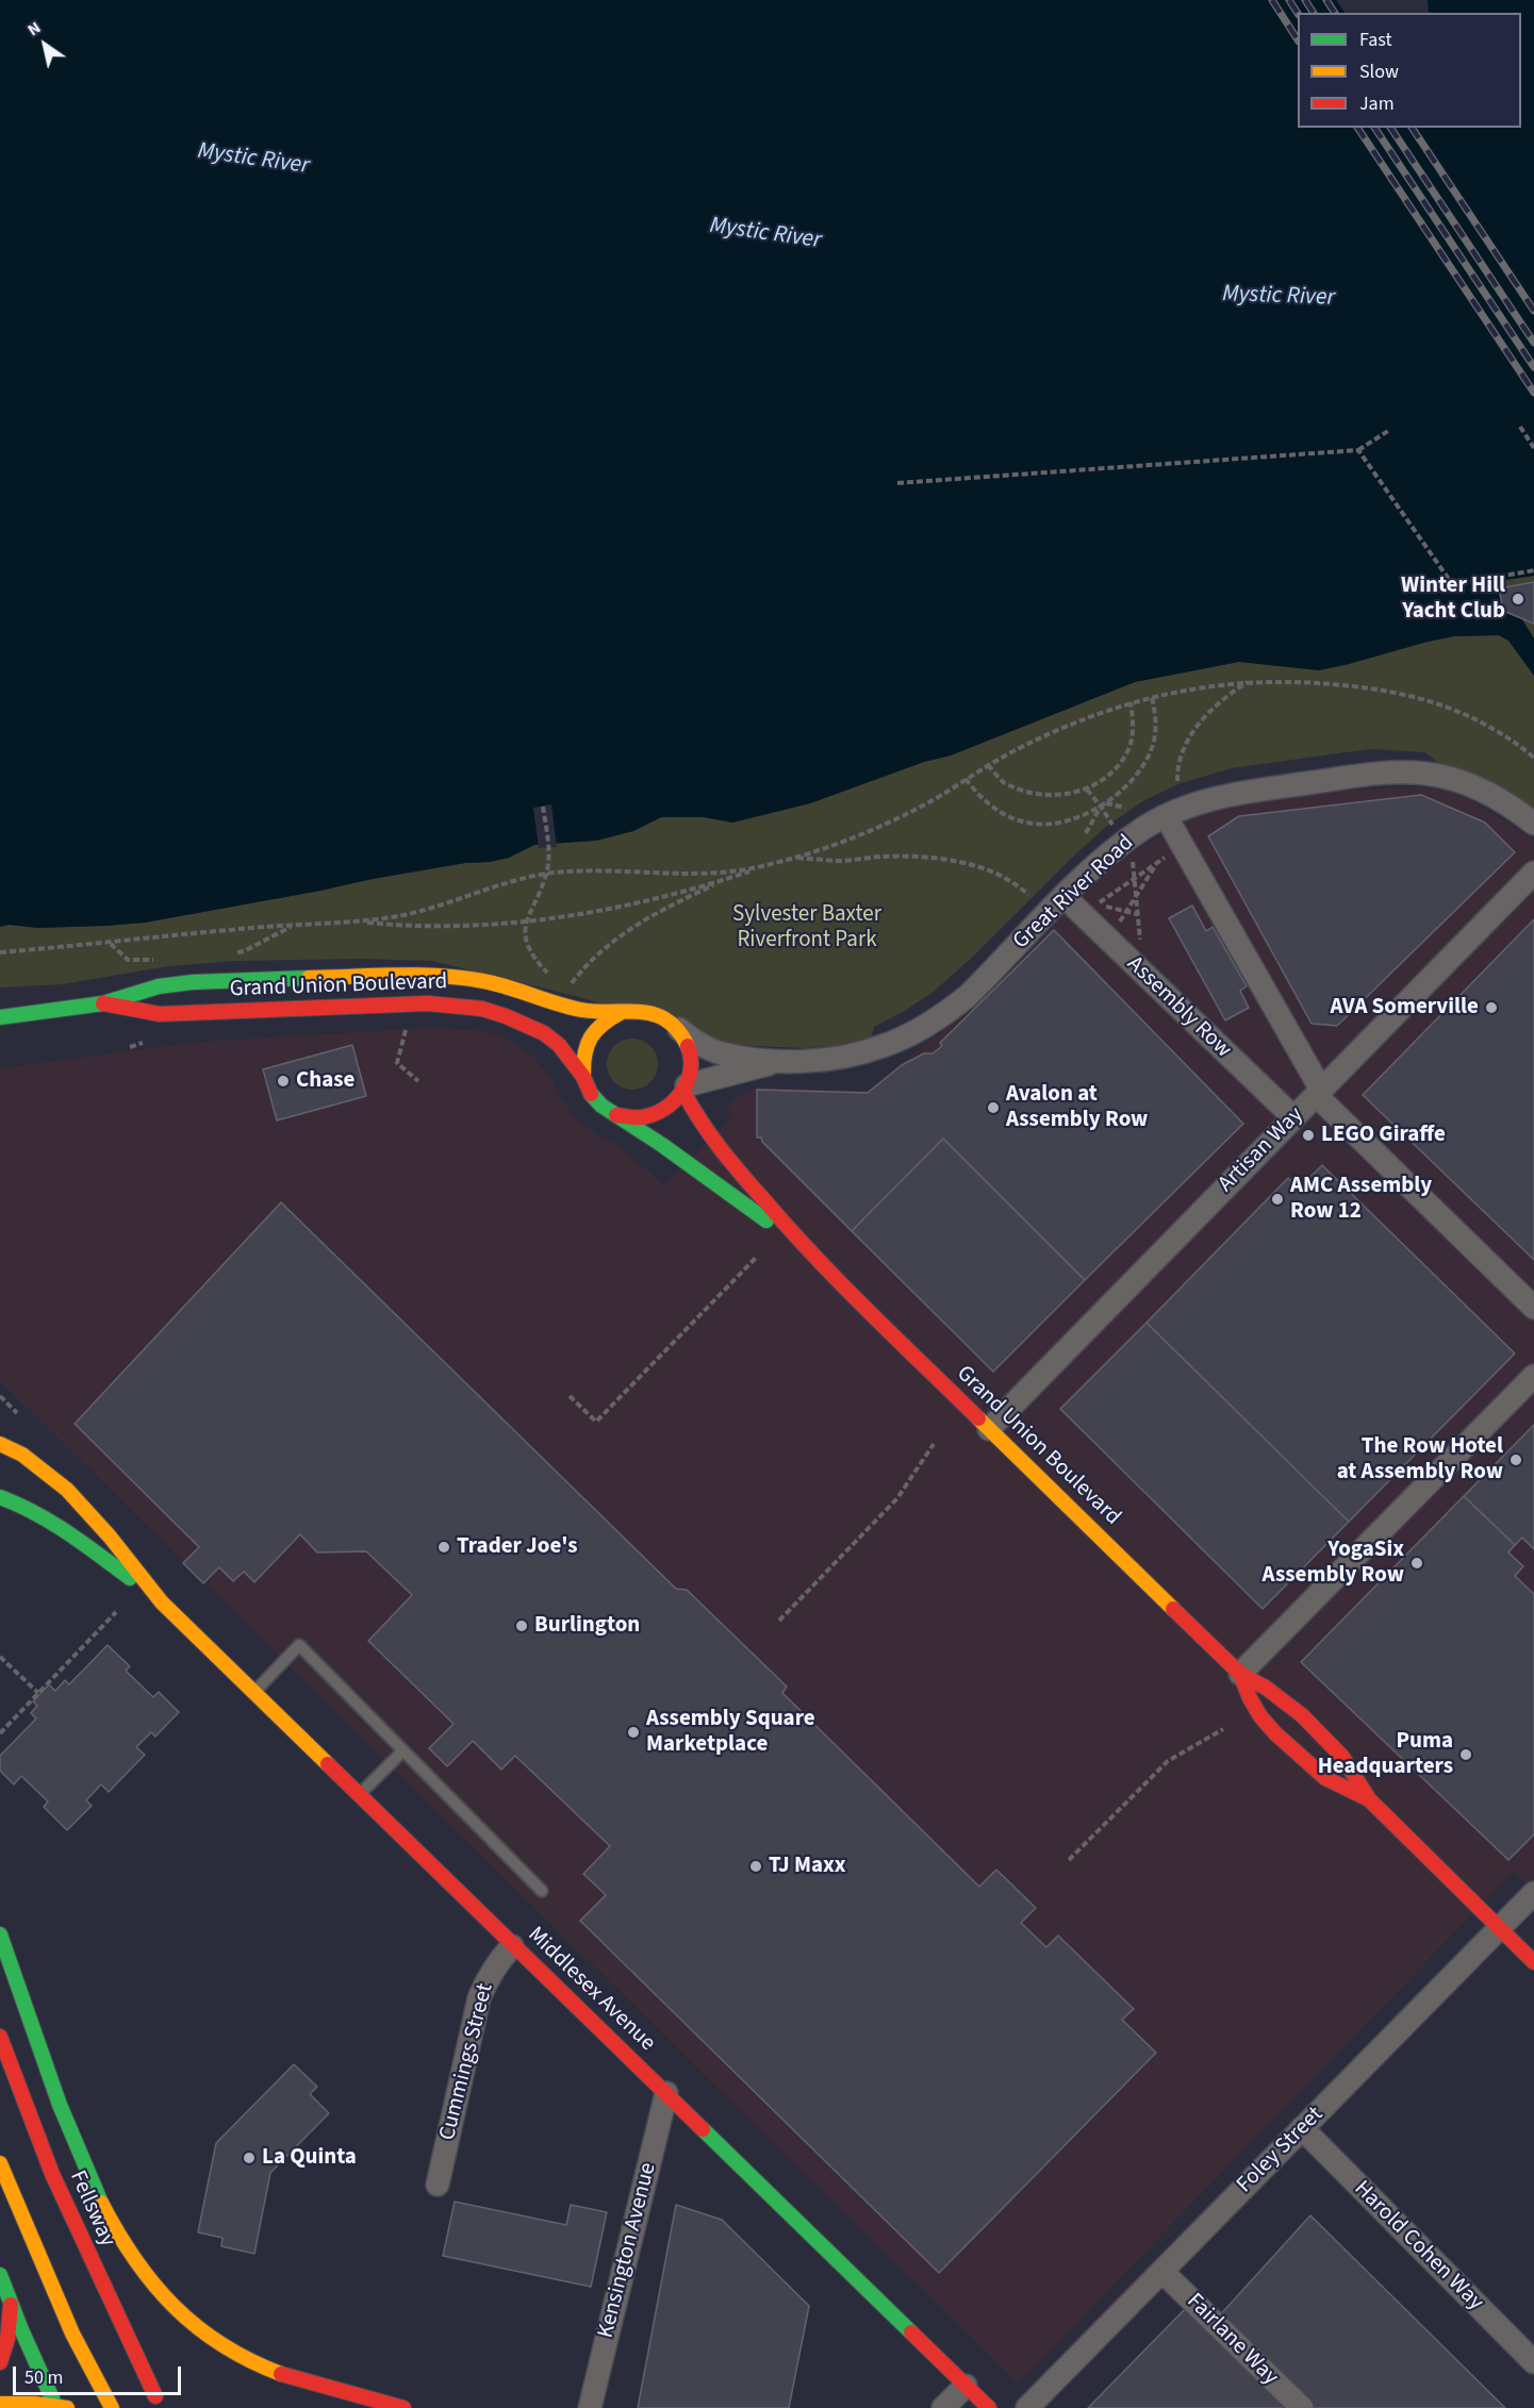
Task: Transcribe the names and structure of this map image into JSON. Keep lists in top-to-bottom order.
{
  "streets": {
    "main road": ["Grand Union Boulevard", "Middlesex Avenue", "Fellsway"],
    "street": [
      "Great River Road",
      "Assembly Row",
      "Artisan Way",
      "Cummings Street",
      "Foley Street",
      "Harold Cohen Way",
      "Kensington Avenue",
      "Fairlane Way"
    ]
  },
  "crossings": [
    ["Great River Road", "Grand Union Boulevard"],
    ["Great River Road", "Assembly Row"],
    ["Grand Union Boulevard", "Artisan Way"],
    ["Grand Union Boulevard", "Foley Street"],
    ["Assembly Row", "Artisan Way"],
    ["Middlesex Avenue", "Cummings Street"],
    ["Middlesex Avenue", "Kensington Avenue"],
    ["Foley Street", "Harold Cohen Way"],
    ["Foley Street", "Fairlane Way"]
  ],
  "water": ["Mystic River"],
  "parks": ["Sylvester Baxter Riverfront Park"],
  "places": [
    "Winter Hill Yacht Club",
    "AVA Somerville",
    "Chase",
    "Avalon at Assembly Row",
    "LEGO Giraffe",
    "AMC Assembly Row 12",
    "The Row Hotel at Assembly Row",
    "Trader Joe's",
    "YogaSix Assembly Row",
    "Burlington",
    "Assembly Square Marketplace",
    "Puma Headquarters",
    "TJ Maxx",
    "La Quinta"
  ],
  "legend": ["Fast", "Slow", "Jam"],
  "scale_bar": "50 m",
  "north": "top left"
}
